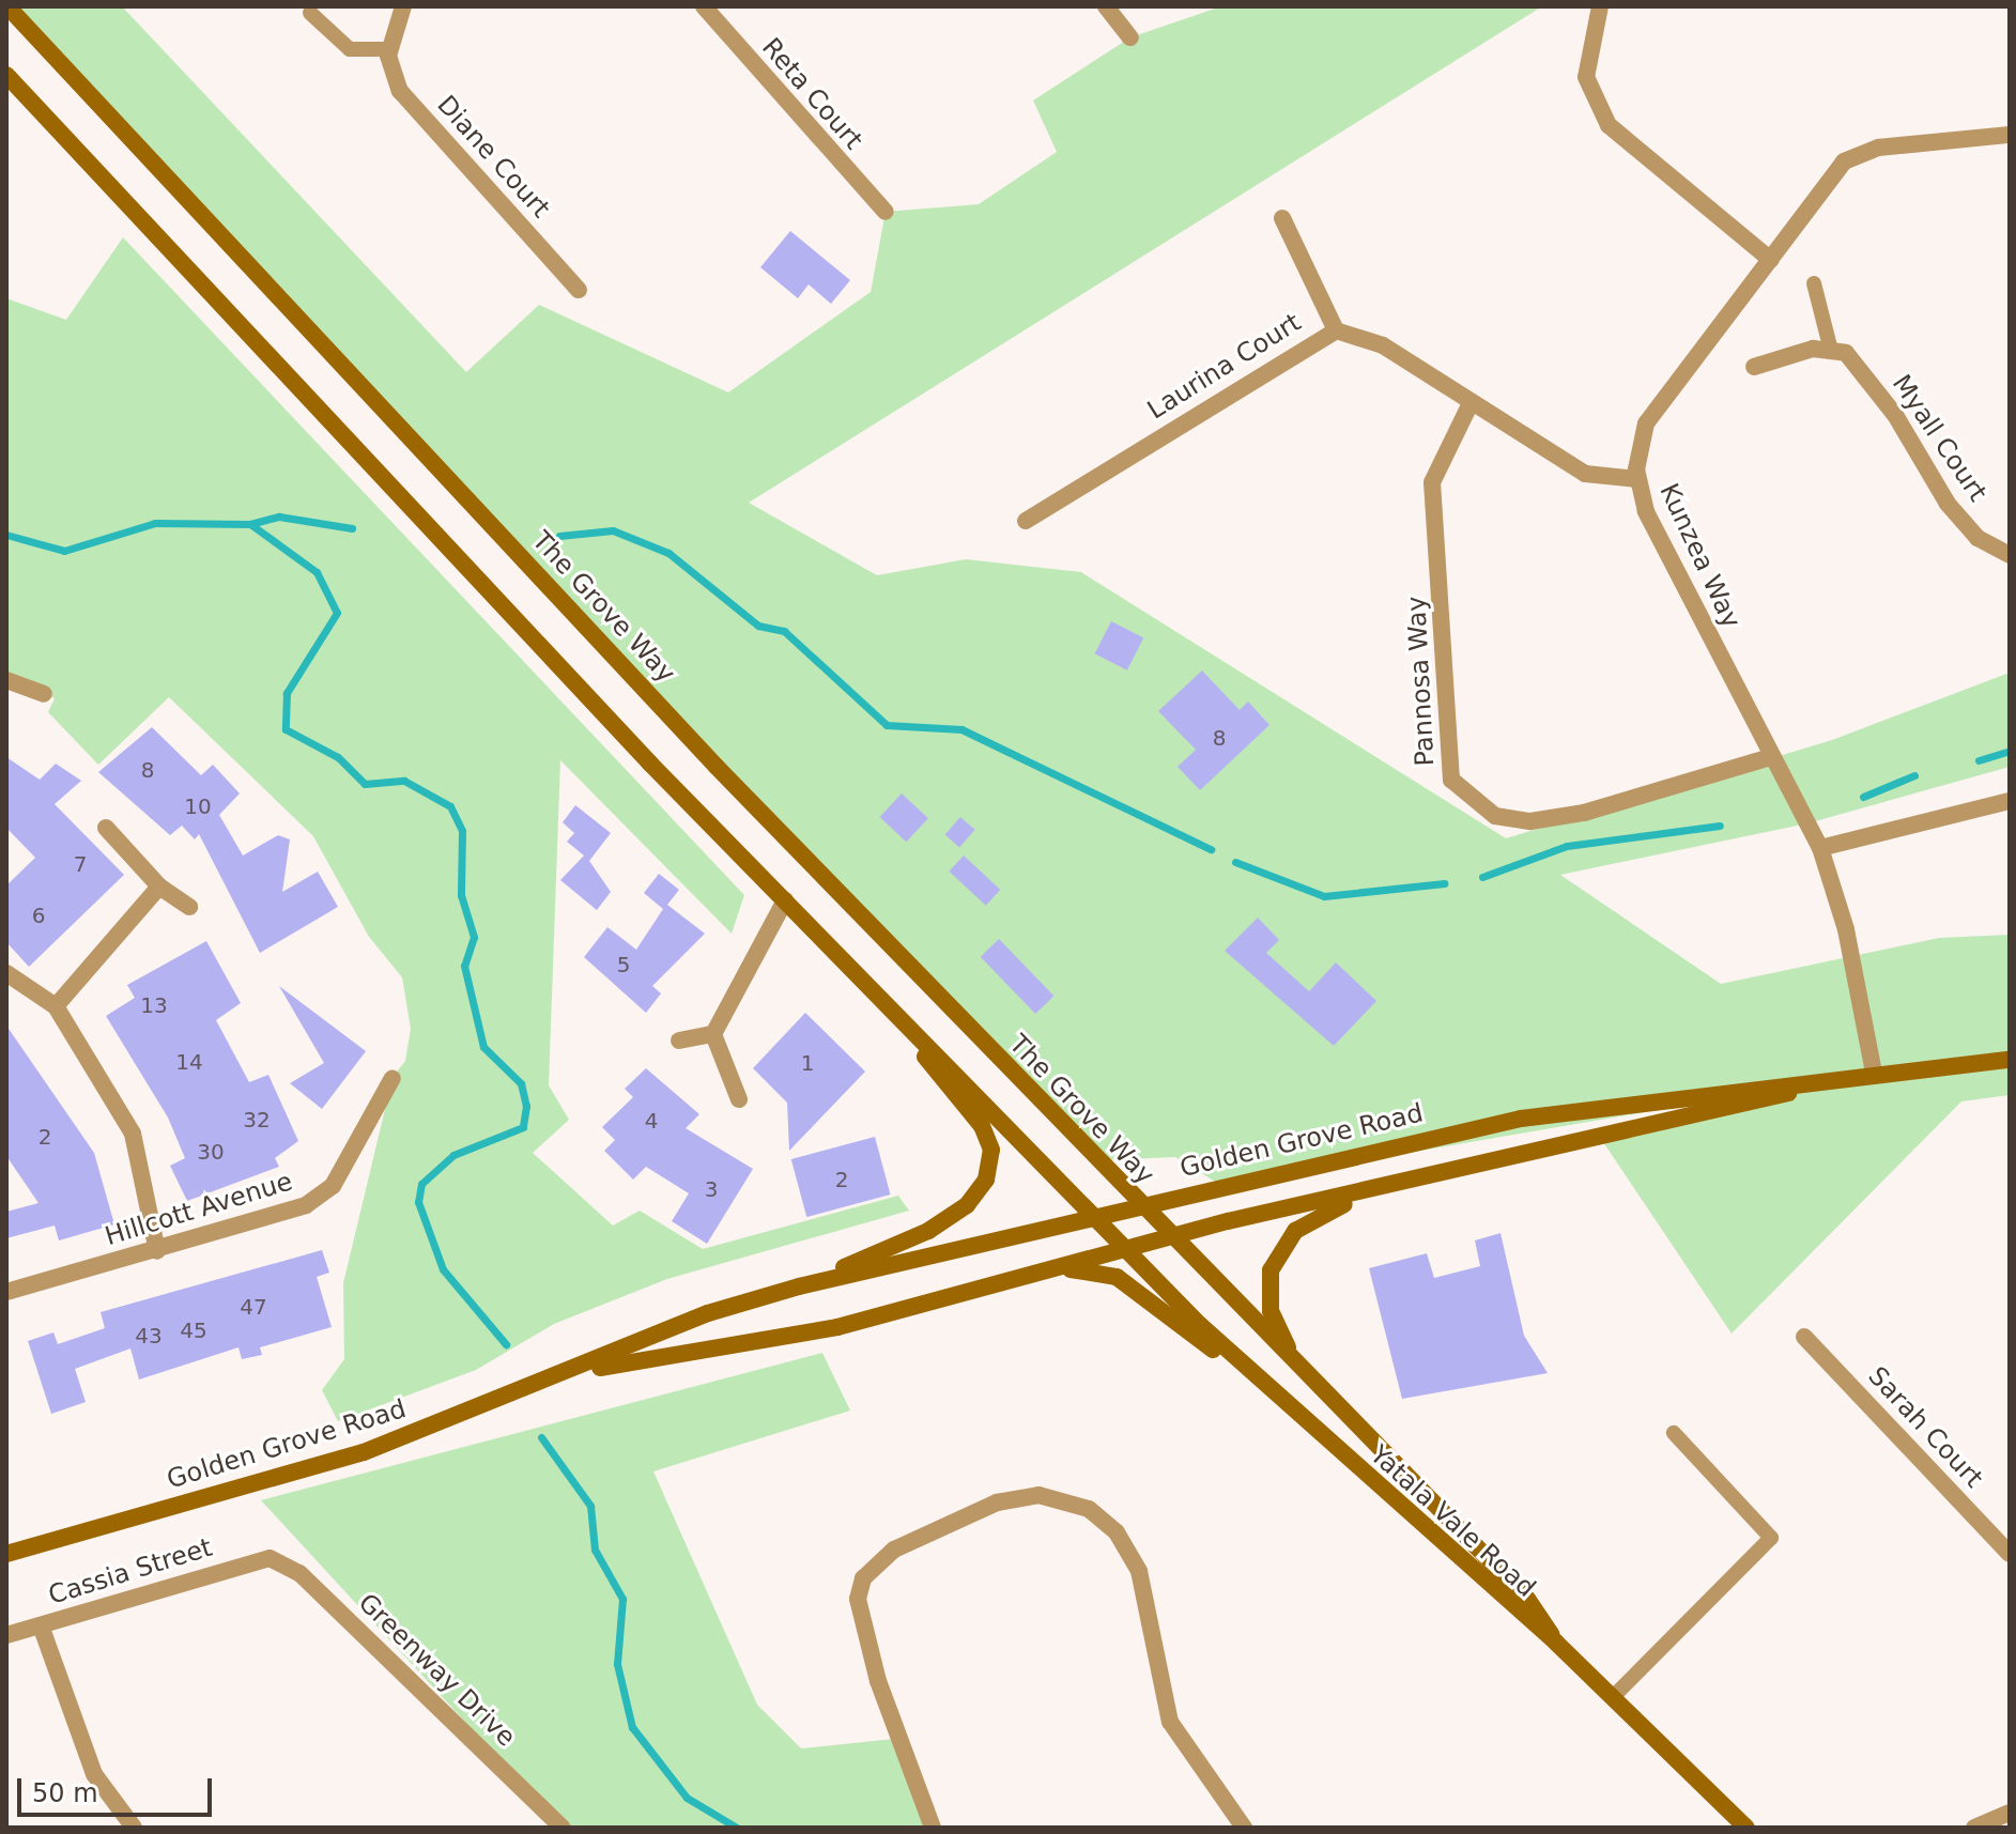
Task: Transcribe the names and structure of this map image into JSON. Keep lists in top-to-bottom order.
{
  "streets": {
    "main road": ["The Grove Way", "Golden Grove Road", "Yatala Vale Road"],
    "street": [
      "Reta Court",
      "Diane Court",
      "Laurina Court",
      "Myall Court",
      "Kunzea Way",
      "Pannosa Way",
      "Hillcott Avenue",
      "Sarah Court",
      "Cassia Street",
      "Greenway Drive"
    ]
  },
  "crossings": [
    ["Laurina Court", "Kunzea Way"],
    ["Laurina Court", "Pannosa Way"],
    ["Kunzea Way", "Pannosa Way"],
    ["Kunzea Way", "Golden Grove Road"],
    ["The Grove Way", "Golden Grove Road"],
    ["The Grove Way", "Yatala Vale Road"],
    ["Golden Grove Road", "Yatala Vale Road"],
    ["Cassia Street", "Greenway Drive"]
  ],
  "house_numbers": [
    "8",
    "8",
    "10",
    "7",
    "6",
    "5",
    "13",
    "14",
    "1",
    "32",
    "4",
    "2",
    "30",
    "2",
    "3",
    "47",
    "45",
    "43"
  ],
  "scale_bar": "50 m"
}
